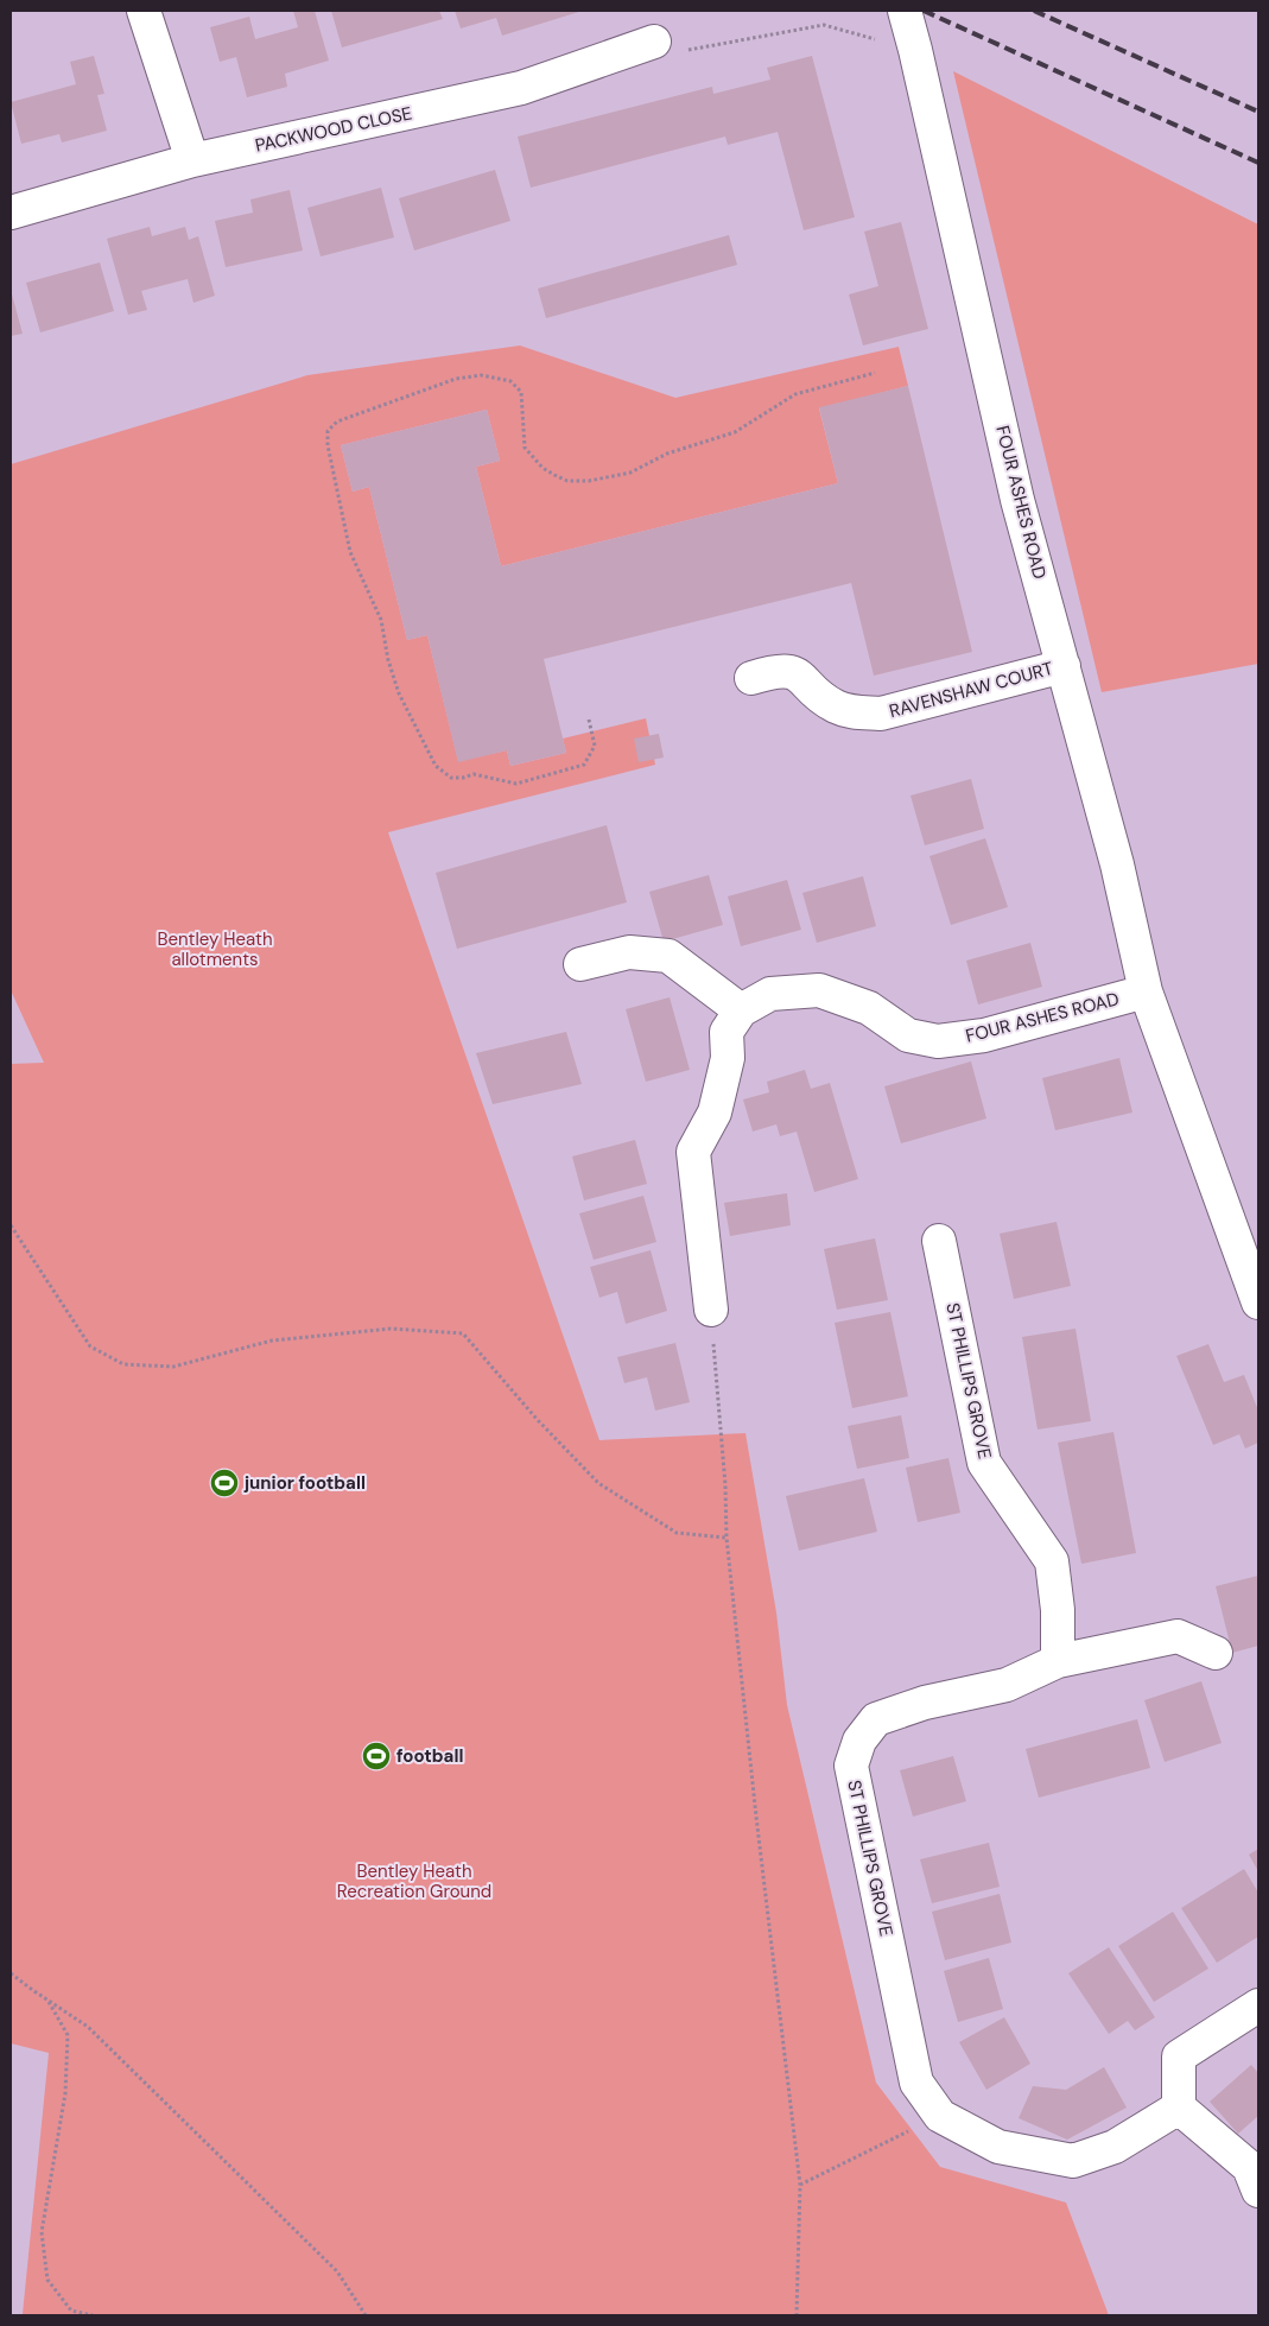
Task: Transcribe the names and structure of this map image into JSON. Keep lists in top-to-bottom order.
{
  "streets": {
    "street": [
      "PACKWOOD CLOSE",
      "FOUR ASHES ROAD",
      "RAVENSHAW COURT",
      "ST PHILLIPS GROVE"
    ]
  },
  "crossings": [
    ["FOUR ASHES ROAD", "RAVENSHAW COURT"]
  ],
  "parks": ["Bentley Heath allotments", "Bentley Heath Recreation Ground"],
  "places": {
    "sports": ["junior football", "football"]
  }
}
